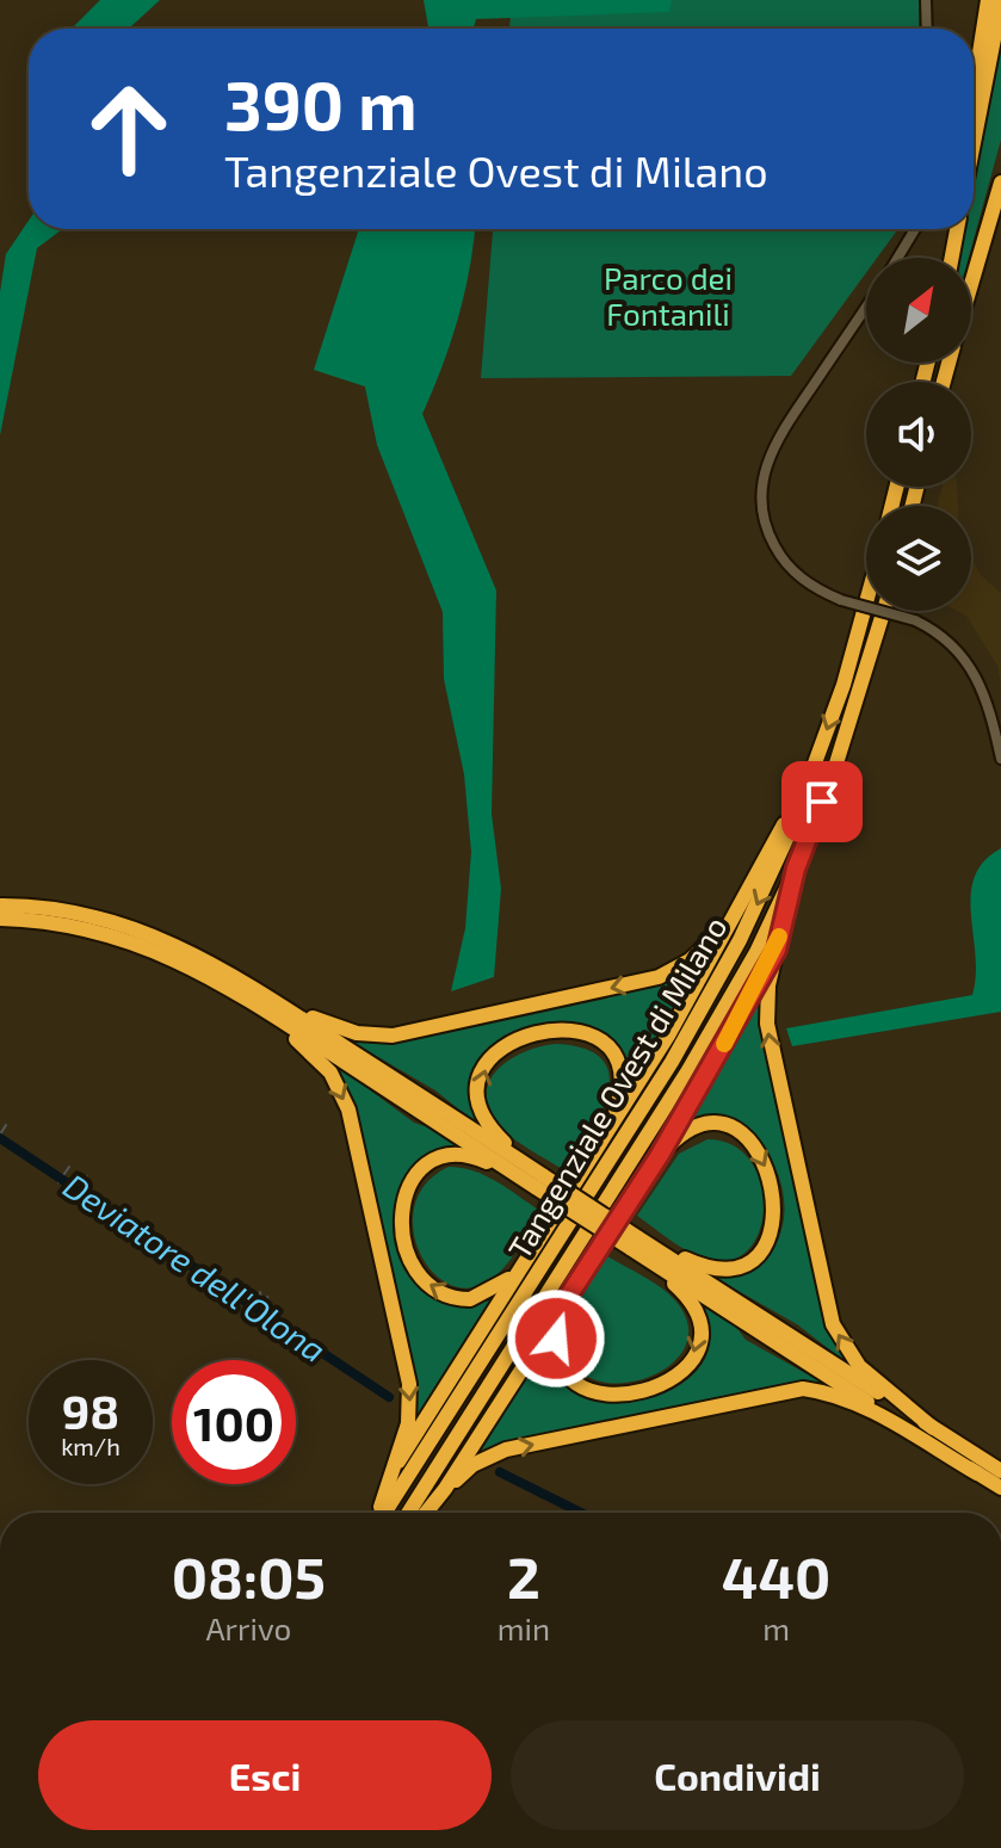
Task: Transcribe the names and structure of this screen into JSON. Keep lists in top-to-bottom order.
{
  "streets": {
    "highway": ["Tangenziale Ovest di Milano"]
  },
  "water": ["Deviatore dell'Olona"],
  "parks": ["Parco dei Fontanili"],
  "north": "top right",
  "page": {
    "turn": ["390 m", "Tangenziale Ovest di Milano"],
    "speed": "98 km/h",
    "limit": "100",
    "eta": [
      "08:05",
      "Arrivo",
      "2",
      "min",
      "440",
      "m"
    ],
    "buttons": ["Esci", "Condividi"]
  }
}
